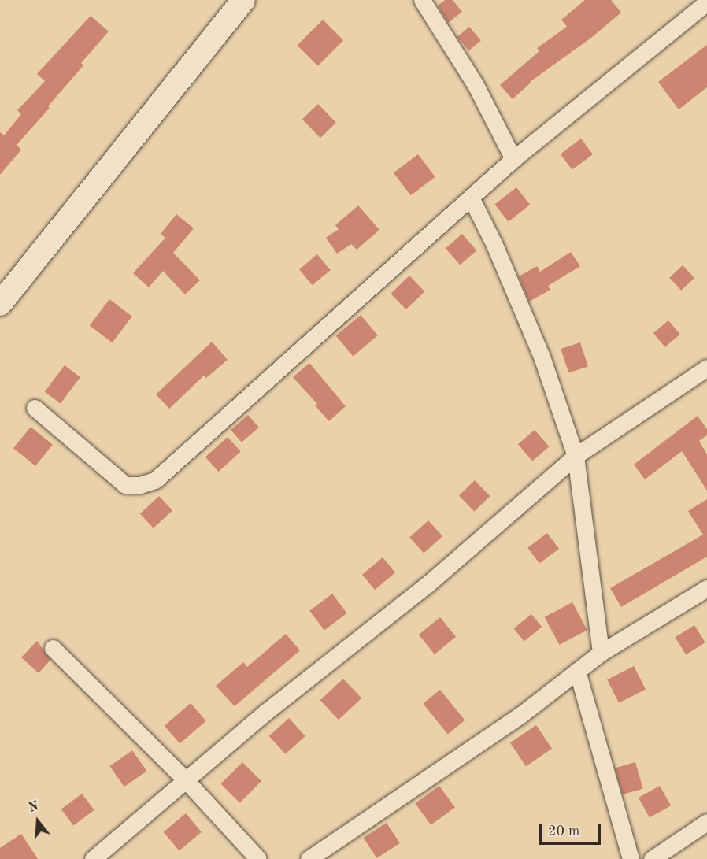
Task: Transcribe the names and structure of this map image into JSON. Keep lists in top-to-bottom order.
{
  "scale_bar": "20 m",
  "north": "top"
}
